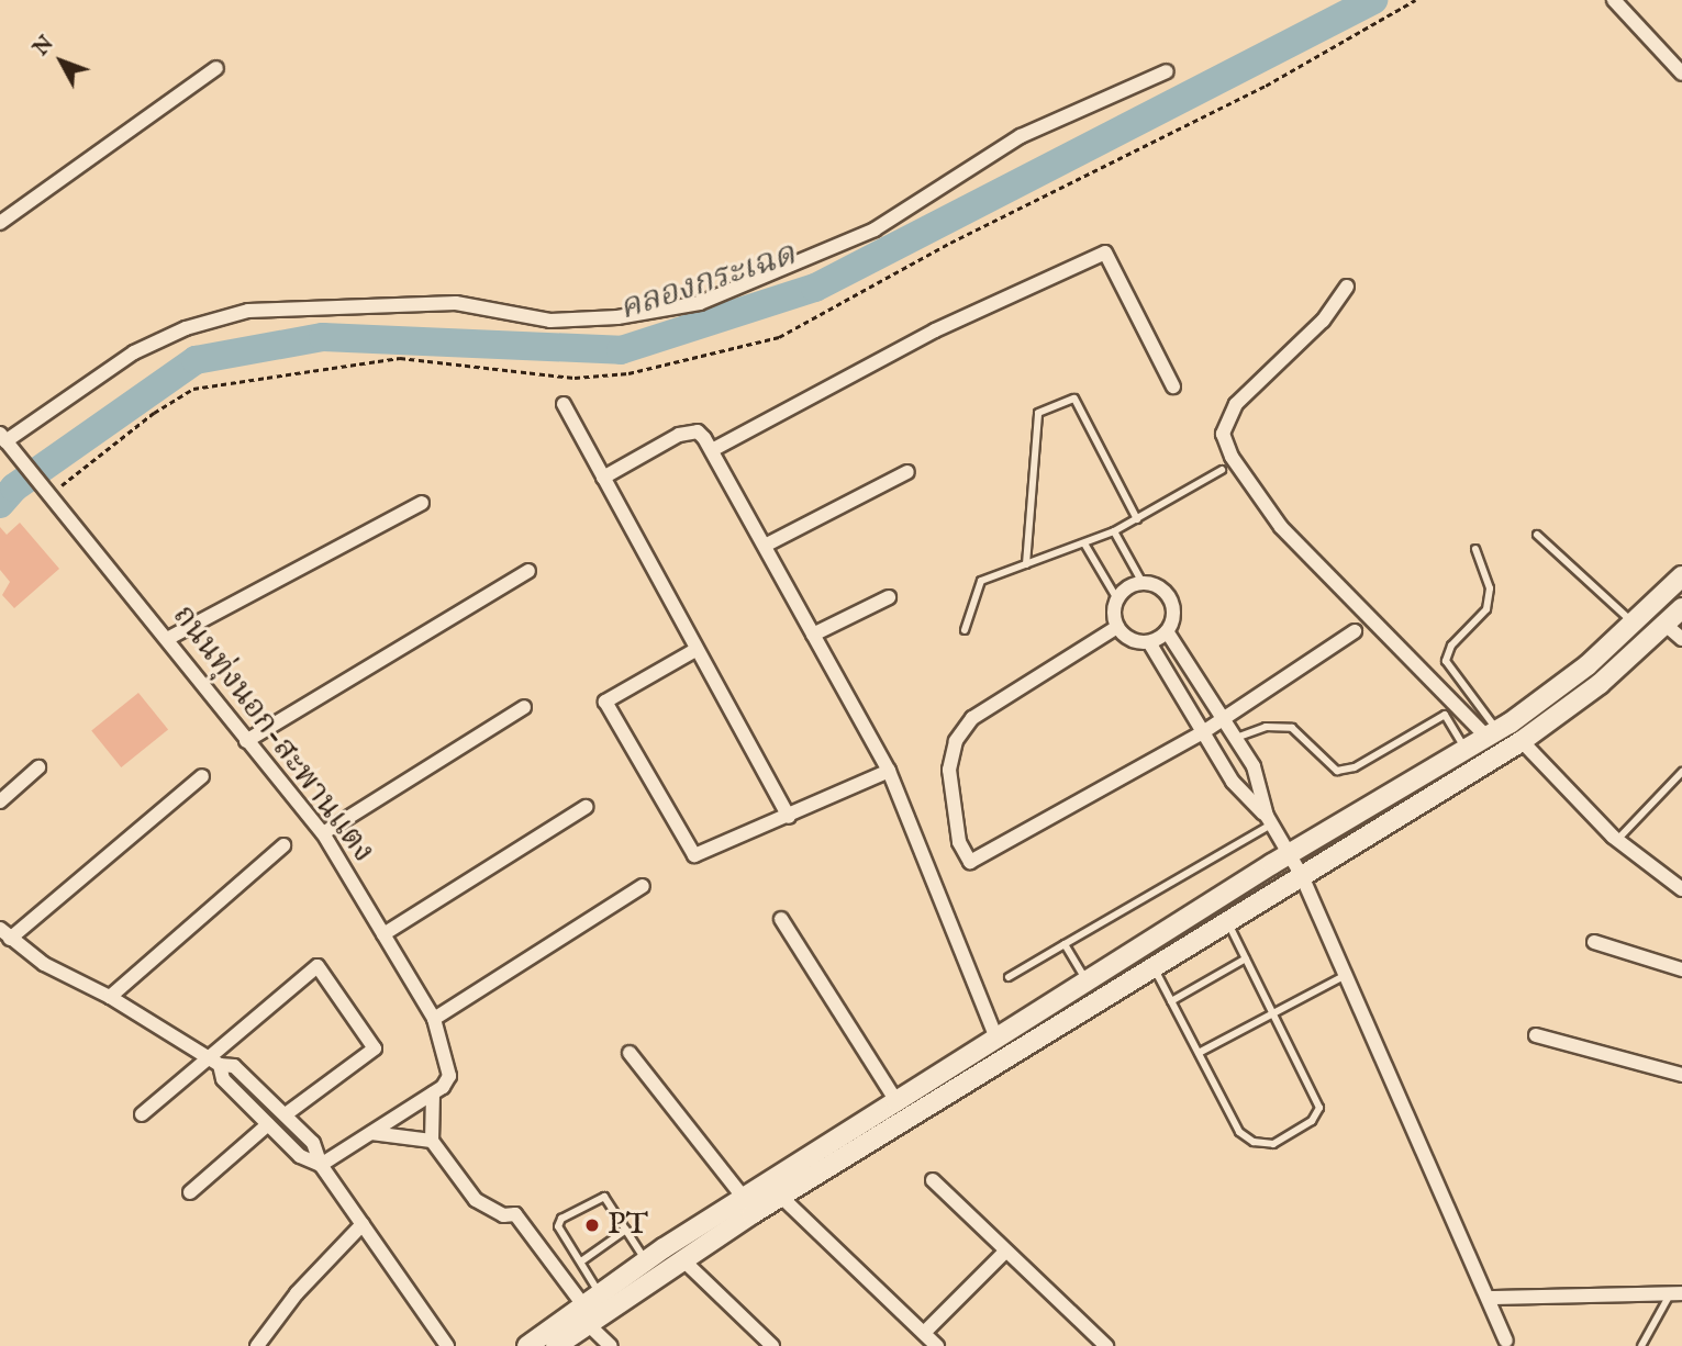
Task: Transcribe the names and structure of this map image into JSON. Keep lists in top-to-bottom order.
{
  "streets": {
    "street": ["ถนนทุ่งนอก-สะพานแตง"]
  },
  "water": ["คลองกระเฉด"],
  "places": ["PT"],
  "north": "top left"
}
